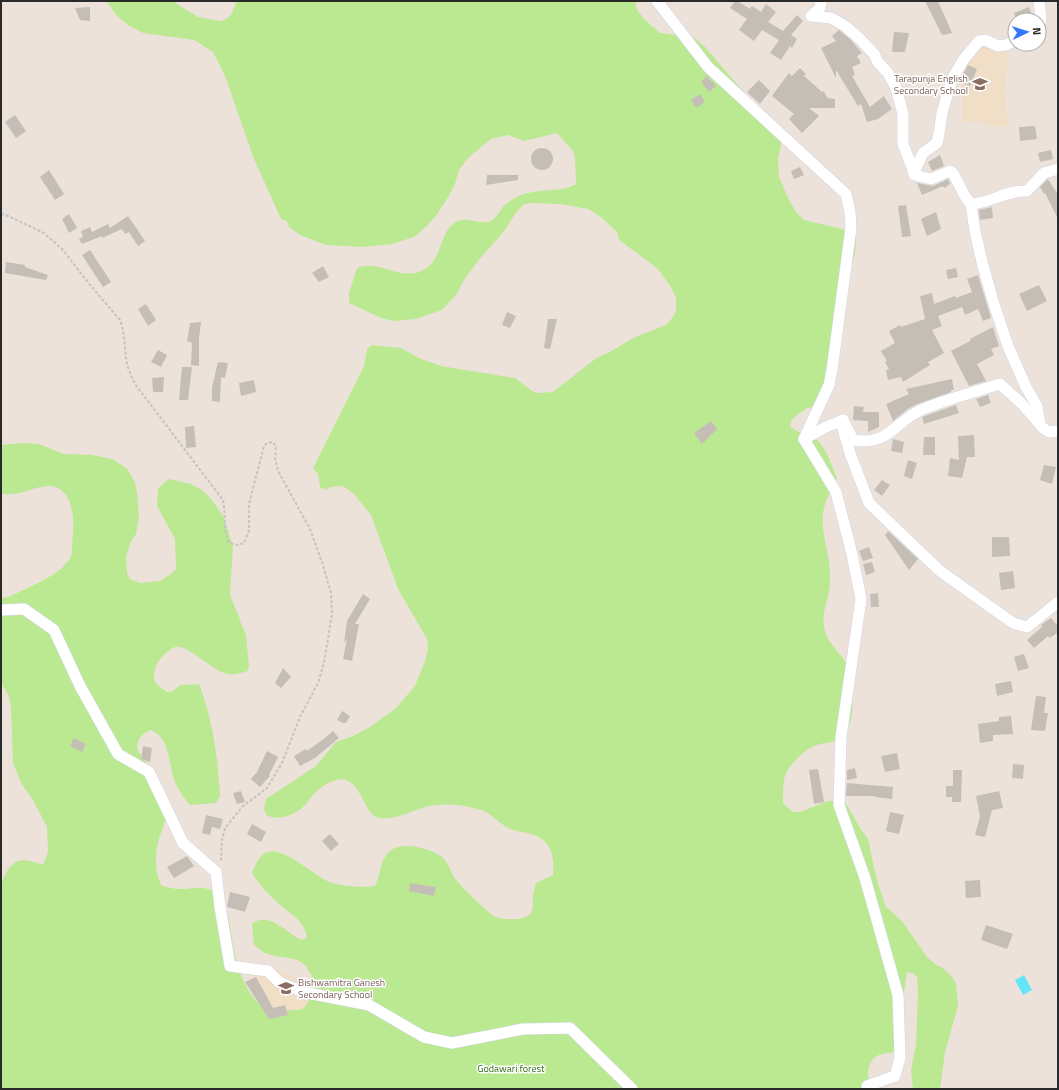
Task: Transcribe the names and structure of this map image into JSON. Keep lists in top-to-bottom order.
{
  "parks": ["Godawari forest"],
  "places": {
    "school or university": ["Tarapunja English Secondary School", "Bishwamitra Ganesh Secondary School"]
  },
  "north": "right"
}
